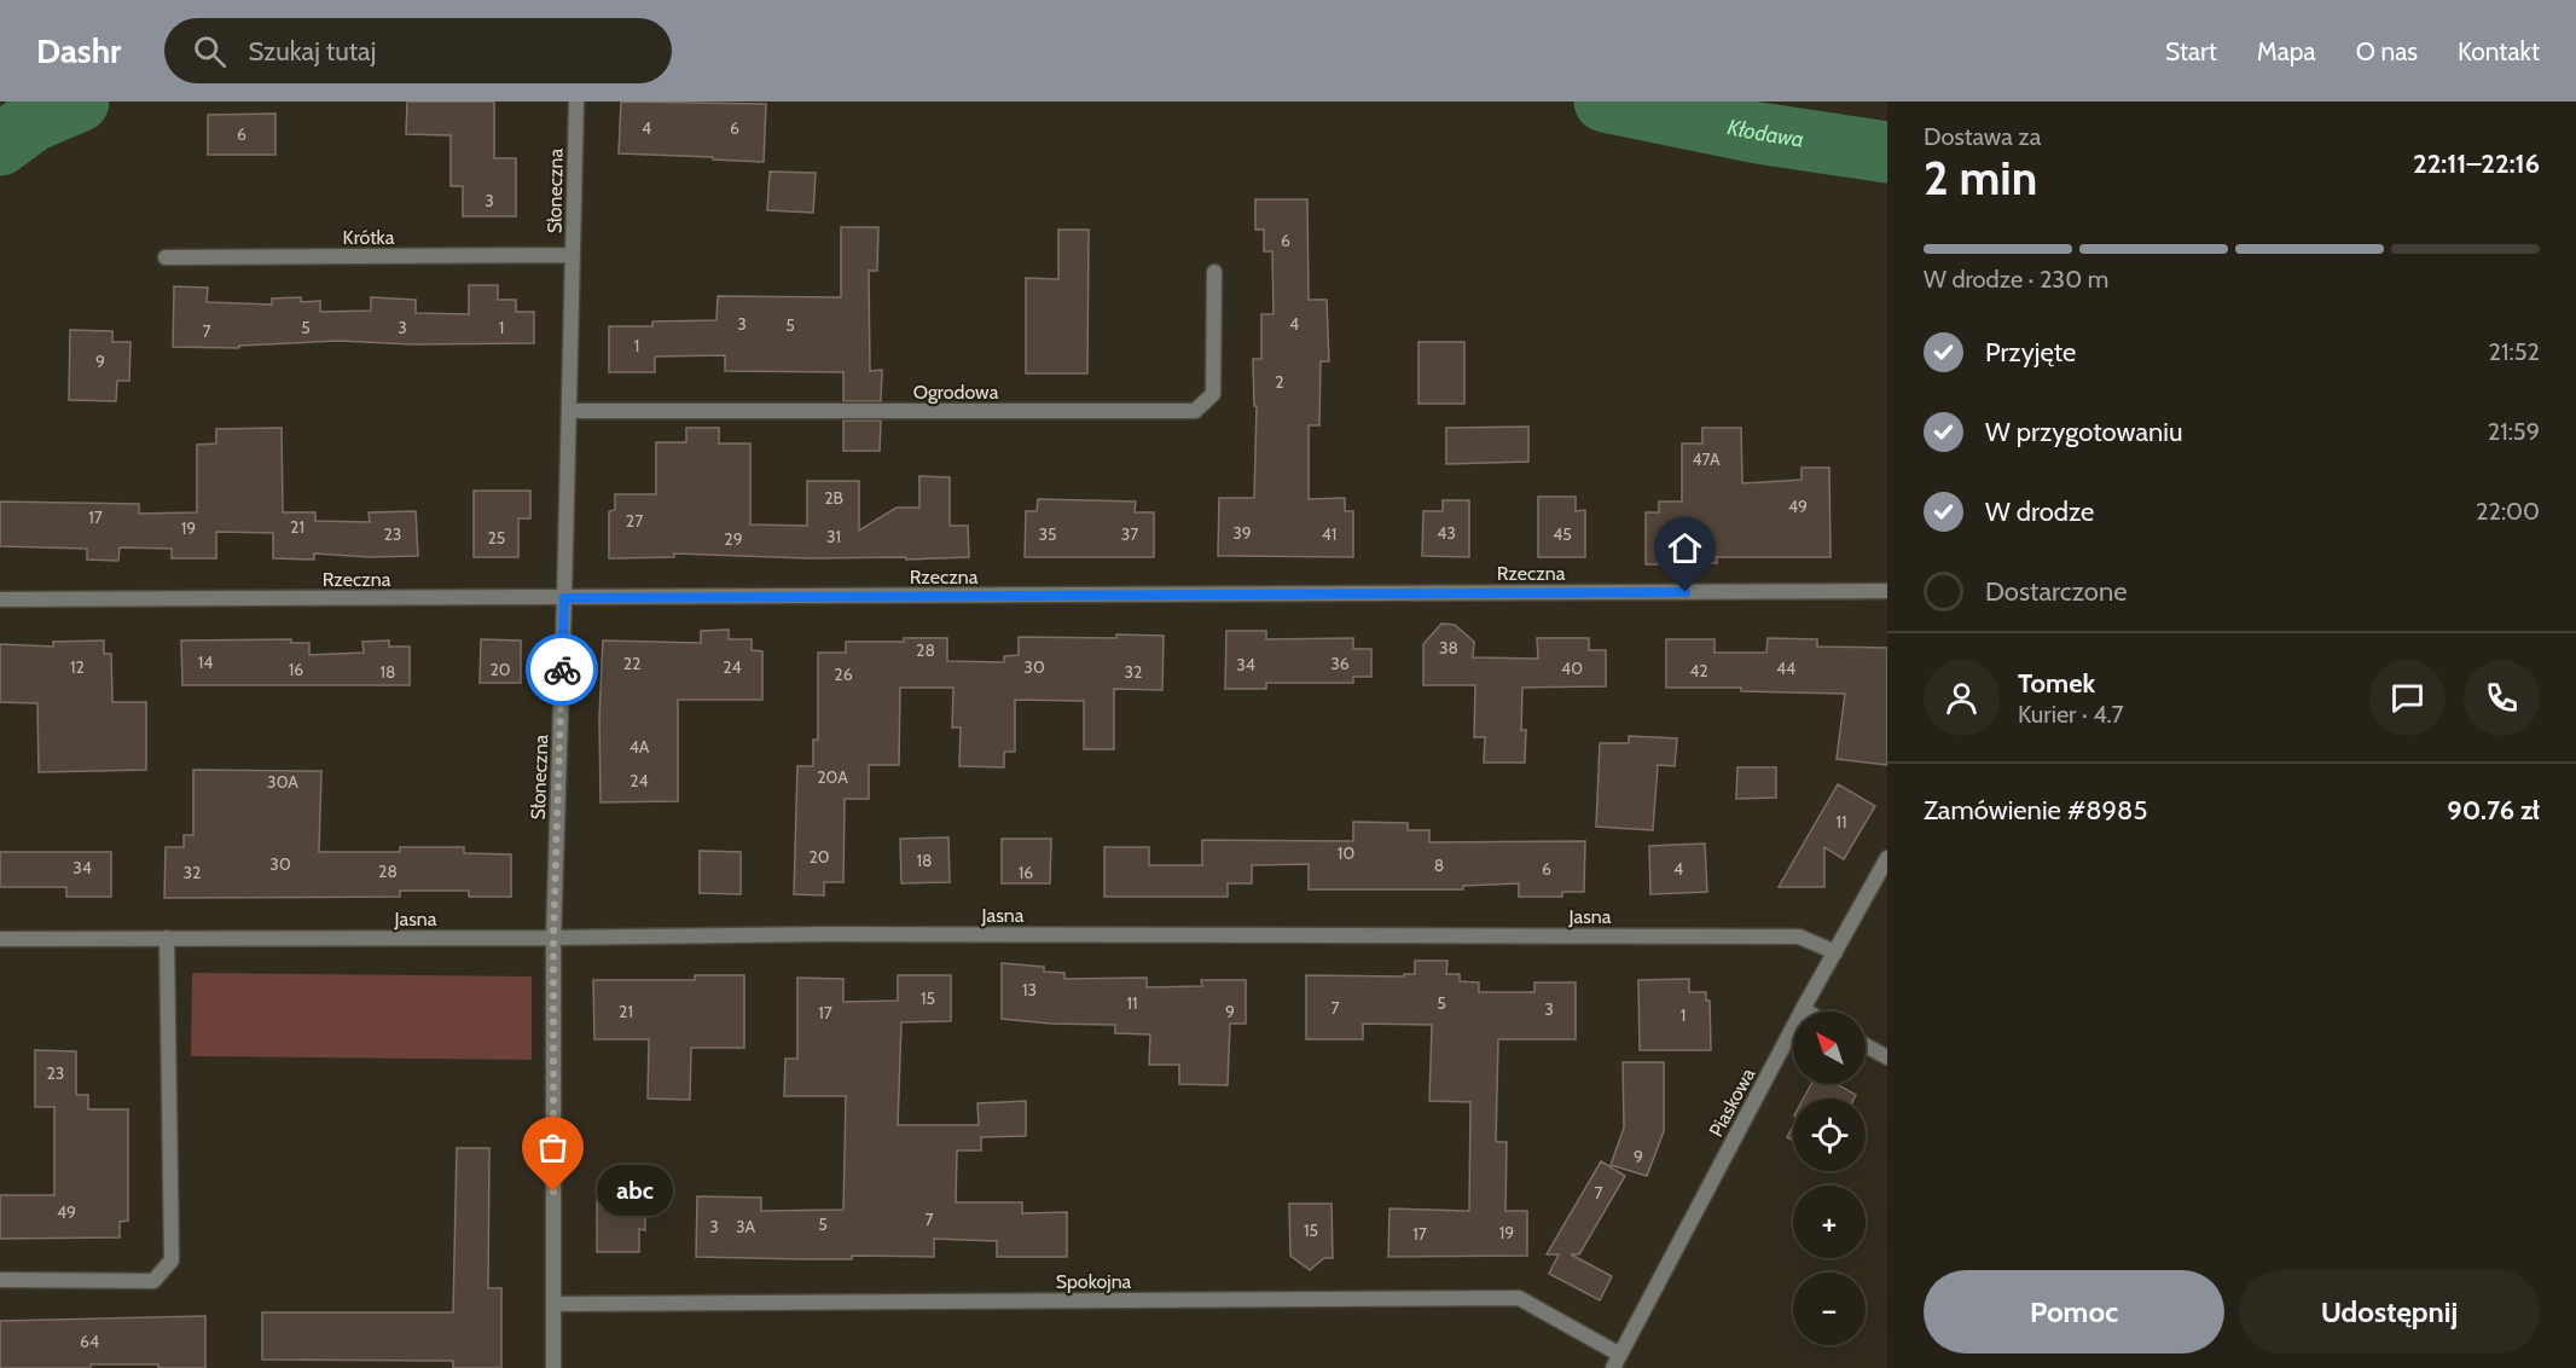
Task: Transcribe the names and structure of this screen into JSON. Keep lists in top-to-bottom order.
{
  "streets": {
    "street": [
      "Słoneczna",
      "Krótka",
      "Ogrodowa",
      "Rzeczna",
      "Jasna",
      "Piaskowa",
      "Spokojna"
    ]
  },
  "crossings": [
    ["Słoneczna", "Krótka"],
    ["Słoneczna", "Ogrodowa"],
    ["Słoneczna", "Rzeczna"],
    ["Słoneczna", "Jasna"],
    ["Słoneczna", "Spokojna"],
    ["Jasna", "Piaskowa"],
    ["Piaskowa", "Spokojna"]
  ],
  "water": ["Kłodawa"],
  "places": ["abc"],
  "house_numbers": [
    "4",
    "6",
    "6",
    "3",
    "6",
    "3",
    "4",
    "5",
    "5",
    "3",
    "1",
    "7",
    "1",
    "9",
    "2",
    "47A",
    "2B",
    "49",
    "17",
    "27",
    "21",
    "19",
    "39",
    "43",
    "23",
    "35",
    "37",
    "41",
    "45",
    "31",
    "25",
    "29",
    "38",
    "28",
    "14",
    "22",
    "36",
    "34",
    "12",
    "24",
    "30",
    "40",
    "44",
    "16",
    "20",
    "42",
    "18",
    "32",
    "26",
    "4A",
    "20A",
    "24",
    "30A",
    "11",
    "10",
    "20",
    "18",
    "30",
    "8",
    "34",
    "6",
    "4",
    "28",
    "32",
    "16",
    "13",
    "15",
    "11",
    "5",
    "7",
    "3",
    "21",
    "9",
    "17",
    "1",
    "23",
    "9",
    "7",
    "49",
    "7",
    "5",
    "3",
    "3A",
    "15",
    "19",
    "17",
    "64"
  ],
  "north": "top left",
  "page": {
    "header": "Dashr",
    "search": "Szukaj tutaj",
    "nav": [
      "Start",
      "Mapa",
      "O nas",
      "Kontakt"
    ],
    "heading": ["2 min", "Dostawa za", "22:11–22:16"],
    "panel": [
      "Tomek",
      "Kurier · 4.7",
      "Zamówienie #8985",
      "90.76 zł"
    ],
    "bar": "W drodze · 230 m",
    "list": [
      ["Przyjęte", "21:52"],
      ["W przygotowaniu", "21:59"],
      ["W drodze", "22:00"],
      "Dostarczone"
    ],
    "map_buttons": ["+", "−"],
    "bubble": "abc",
    "buttons": ["Pomoc", "Udostępnij"]
  }
}
